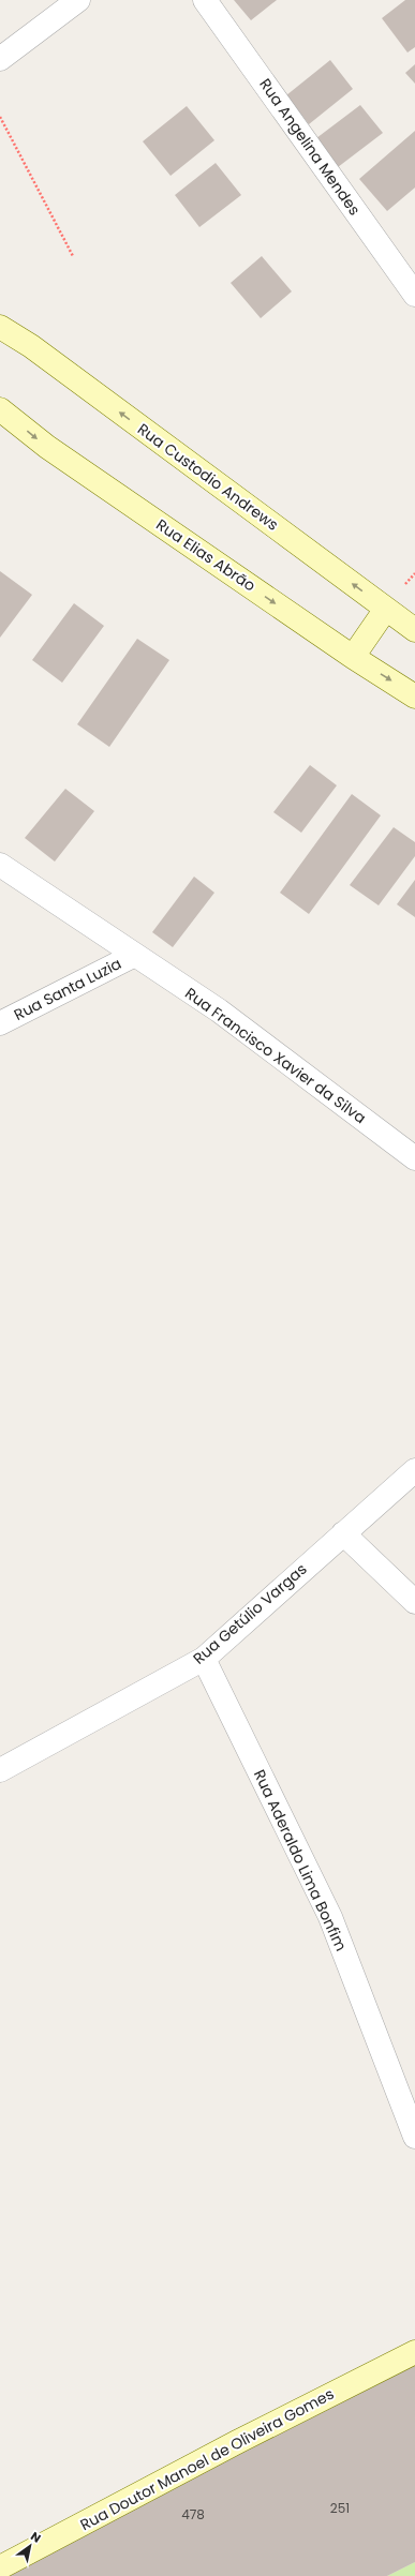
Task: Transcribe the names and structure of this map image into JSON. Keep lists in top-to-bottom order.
{
  "streets": {
    "street": [
      "Rua Angelina Mendes",
      "Rua Custodio Andrews",
      "Rua Elias Abrão",
      "Rua Santa Luzia",
      "Rua Francisco Xavier da Silva",
      "Rua Getúlio Vargas",
      "Rua Aderaldo Lima Bonfim",
      "Rua Doutor Manoel de Oliveira Gomes"
    ]
  },
  "crossings": [
    ["Rua Santa Luzia", "Rua Francisco Xavier da Silva"],
    ["Rua Getúlio Vargas", "Rua Aderaldo Lima Bonfim"]
  ],
  "one_way": ["Rua Custodio Andrews", "Rua Elias Abrão"],
  "house_numbers": ["251", "478"],
  "north": "top right"
}
